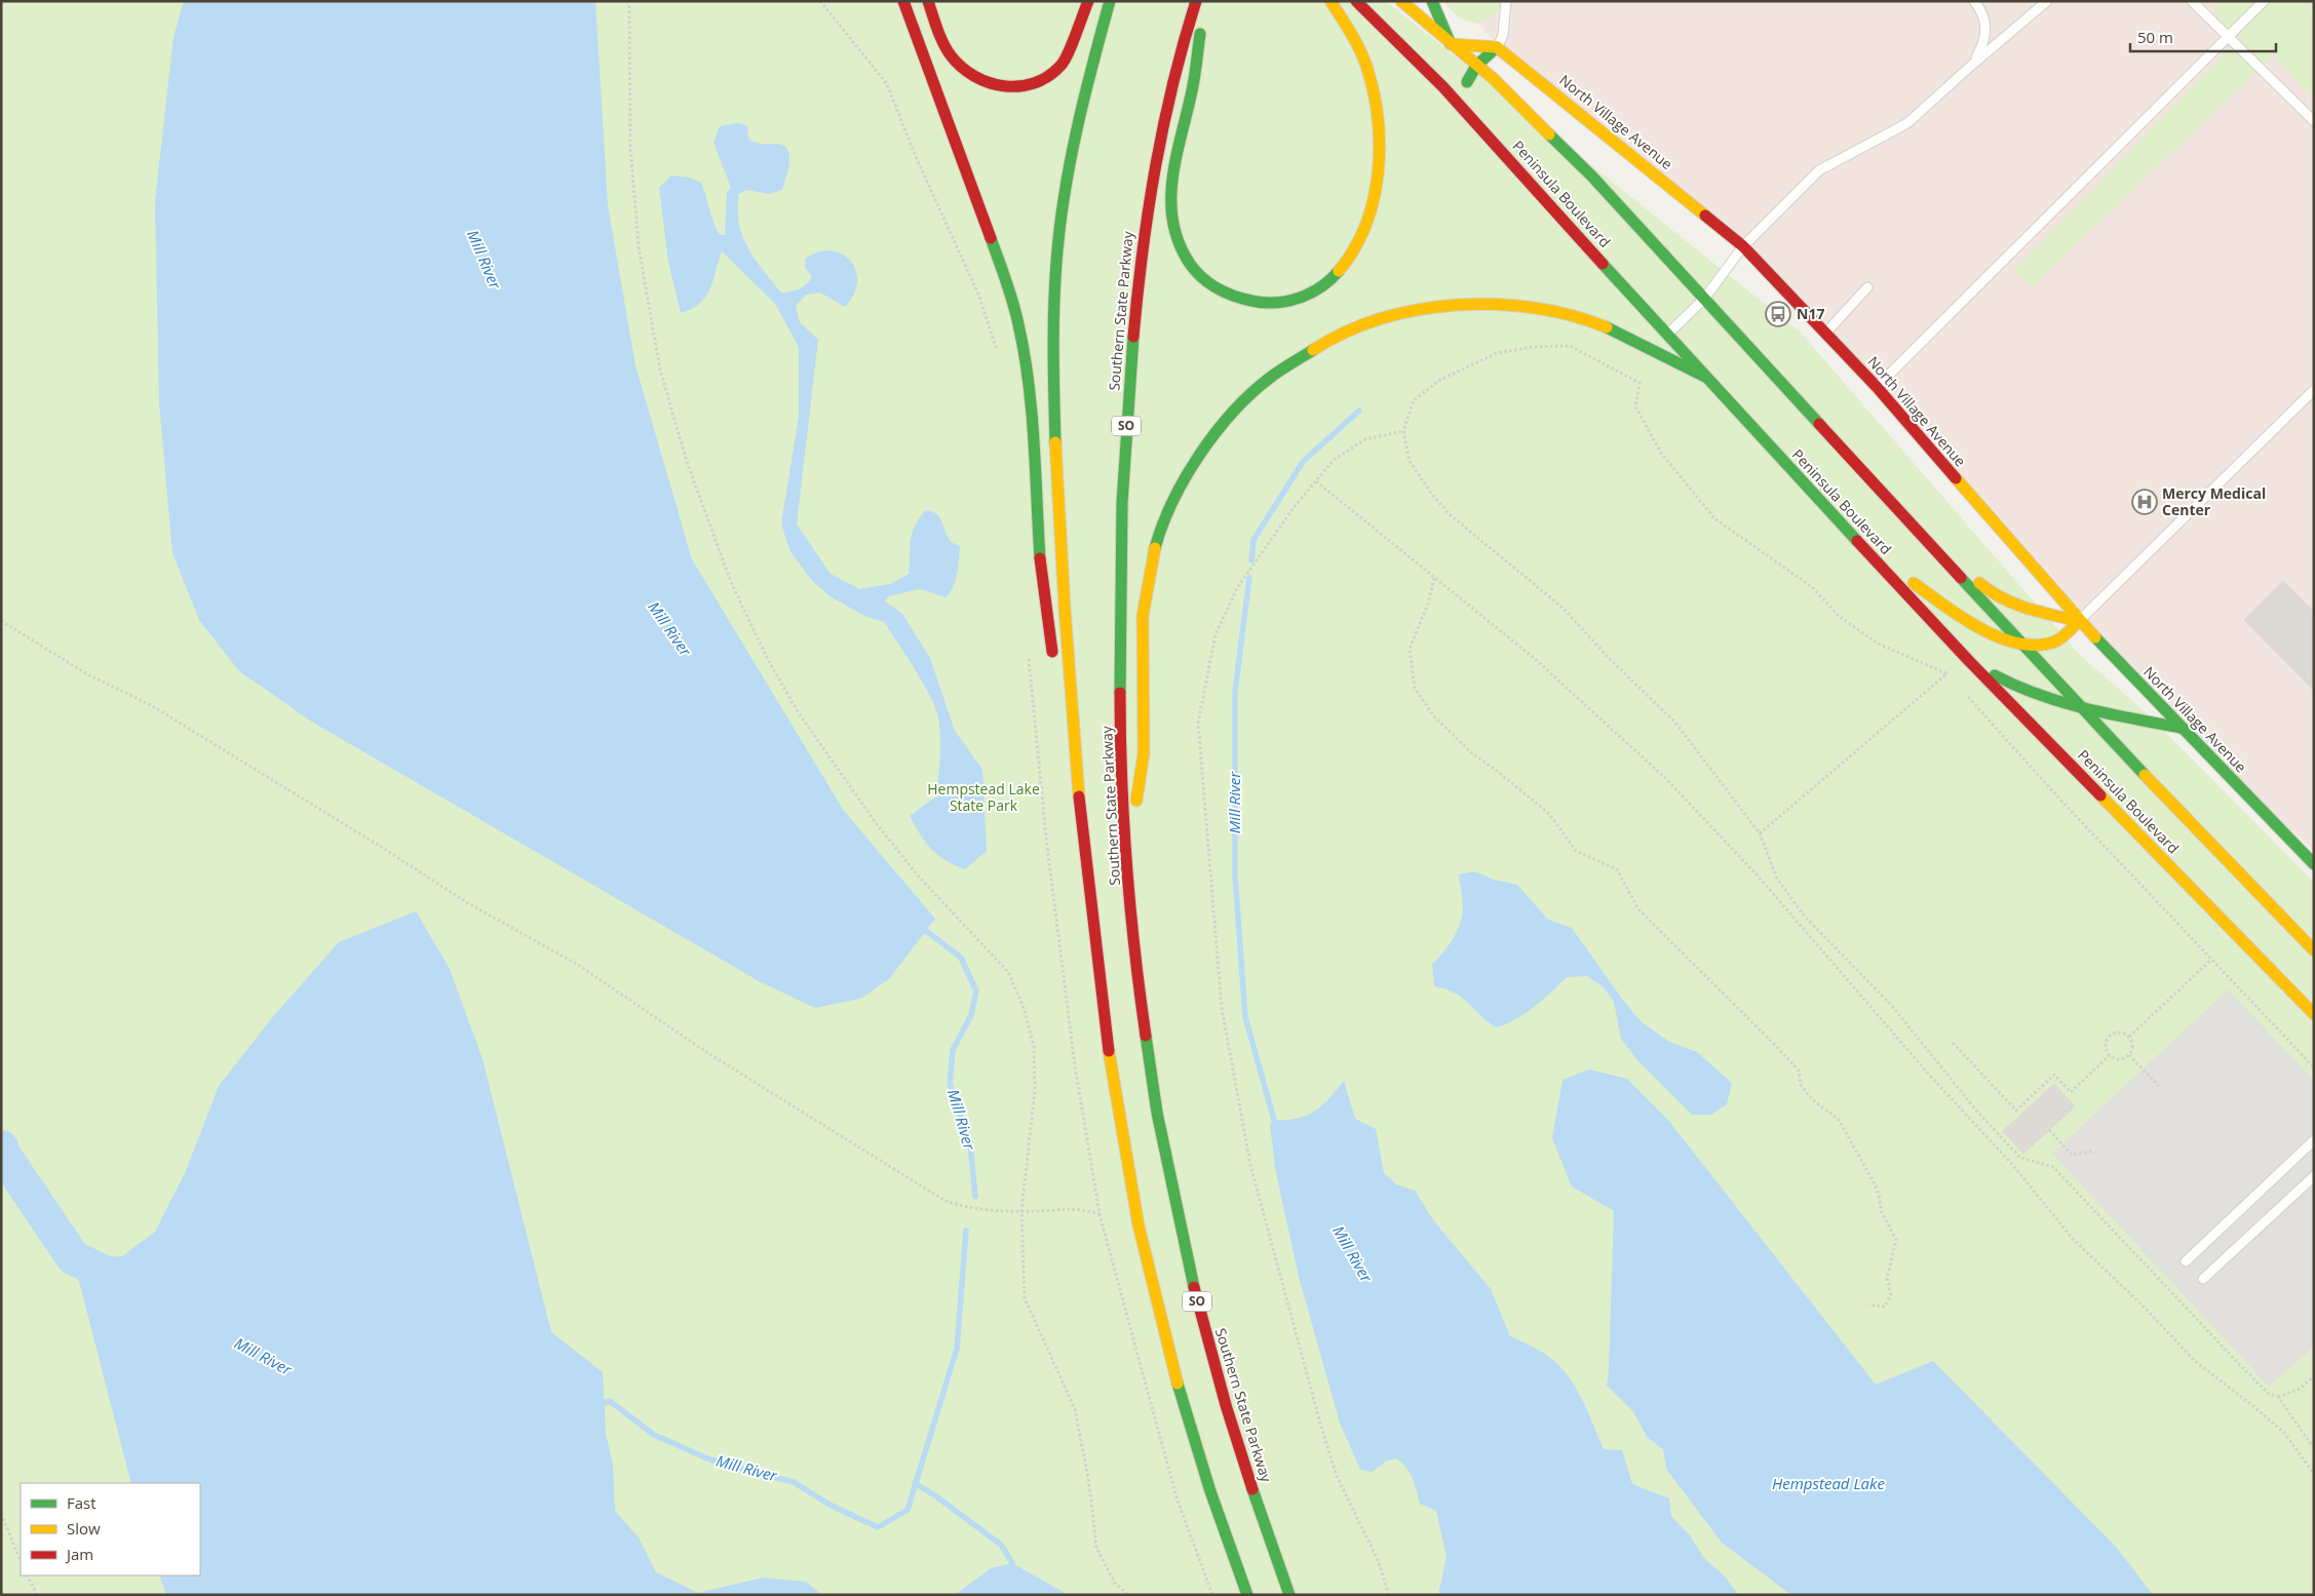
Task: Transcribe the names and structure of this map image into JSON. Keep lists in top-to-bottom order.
{
  "streets": {
    "main road": [
      "North Village Avenue",
      "Peninsula Boulevard",
      "Southern State Parkway",
      "SO"
    ]
  },
  "water": ["Mill River", "Hempstead Lake"],
  "parks": ["Hempstead Lake State Park"],
  "places": {
    "bus stop": ["N17"],
    "hospital": ["Mercy Medical Center"]
  },
  "legend": ["Fast", "Slow", "Jam"],
  "scale_bar": "50 m"
}
